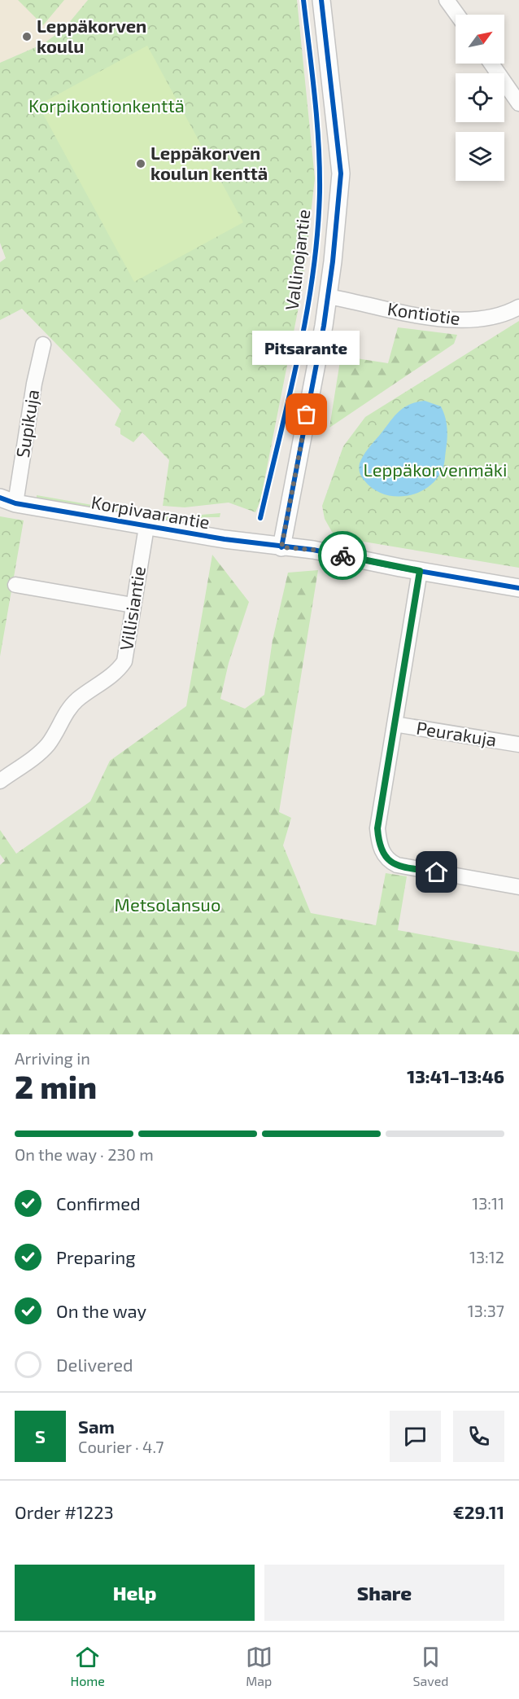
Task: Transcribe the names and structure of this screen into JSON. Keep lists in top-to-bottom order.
{
  "streets": {
    "street": [
      "Vallinojantie",
      "Kontiotie",
      "Supikuja",
      "Korpivaarantie",
      "Villisiantie",
      "Peurakuja"
    ]
  },
  "crossings": [
    ["Vallinojantie", "Kontiotie"],
    ["Vallinojantie", "Korpivaarantie"],
    ["Supikuja", "Korpivaarantie"],
    ["Korpivaarantie", "Villisiantie"]
  ],
  "parks": ["Korpikontionkenttä", "Leppäkorvenmäki", "Metsolansuo"],
  "places": ["Leppäkorven koulu", "Leppäkorven koulun kenttä", "Pitsarante"],
  "north": "top right",
  "page": {
    "bubble": "Pitsarante",
    "heading": ["2 min", "Arriving in", "13:41–13:46"],
    "panel": [
      "Sam",
      "Courier · 4.7",
      "Order #1223",
      "€29.11"
    ],
    "bar": "On the way · 230 m",
    "list": [
      ["Confirmed", "13:11"],
      ["Preparing", "13:12"],
      ["On the way", "13:37"],
      "Delivered"
    ],
    "round": "S",
    "buttons": ["Help", "Share"],
    "tabs": ["Home", "Map", "Saved"]
  }
}
